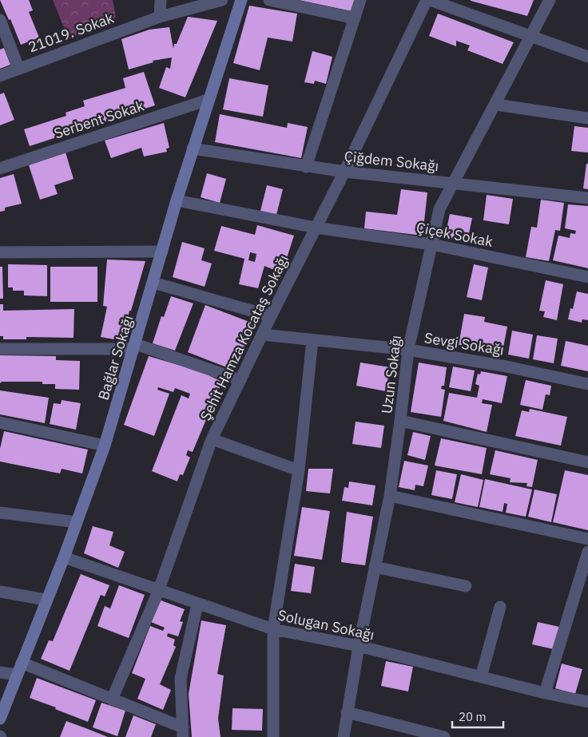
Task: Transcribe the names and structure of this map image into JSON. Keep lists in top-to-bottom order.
{
  "streets": {
    "main road": ["Bağlar Sokağı"],
    "street": [
      "21019. Sokak",
      "Serbent Sokak",
      "Çiğdem Sokağı",
      "Çiçek Sokak",
      "Şehit Hamza Kocataş Sokağı",
      "Sevgi Sokağı",
      "Uzun Sokağı",
      "Solugan Sokağı"
    ]
  },
  "crossings": [
    ["Serbent Sokak", "Bağlar Sokağı"],
    ["Çiğdem Sokağı", "Şehit Hamza Kocataş Sokağı"],
    ["Çiğdem Sokağı", "Bağlar Sokağı"],
    ["Çiğdem Sokağı", "Uzun Sokağı"],
    ["Çiçek Sokak", "Şehit Hamza Kocataş Sokağı"],
    ["Çiçek Sokak", "Bağlar Sokağı"],
    ["Çiçek Sokak", "Uzun Sokağı"],
    ["Şehit Hamza Kocataş Sokağı", "Sevgi Sokağı"],
    ["Şehit Hamza Kocataş Sokağı", "Solugan Sokağı"],
    ["Sevgi Sokağı", "Uzun Sokağı"],
    ["Bağlar Sokağı", "Solugan Sokağı"],
    ["Uzun Sokağı", "Solugan Sokağı"]
  ],
  "scale_bar": "20 m"
}
